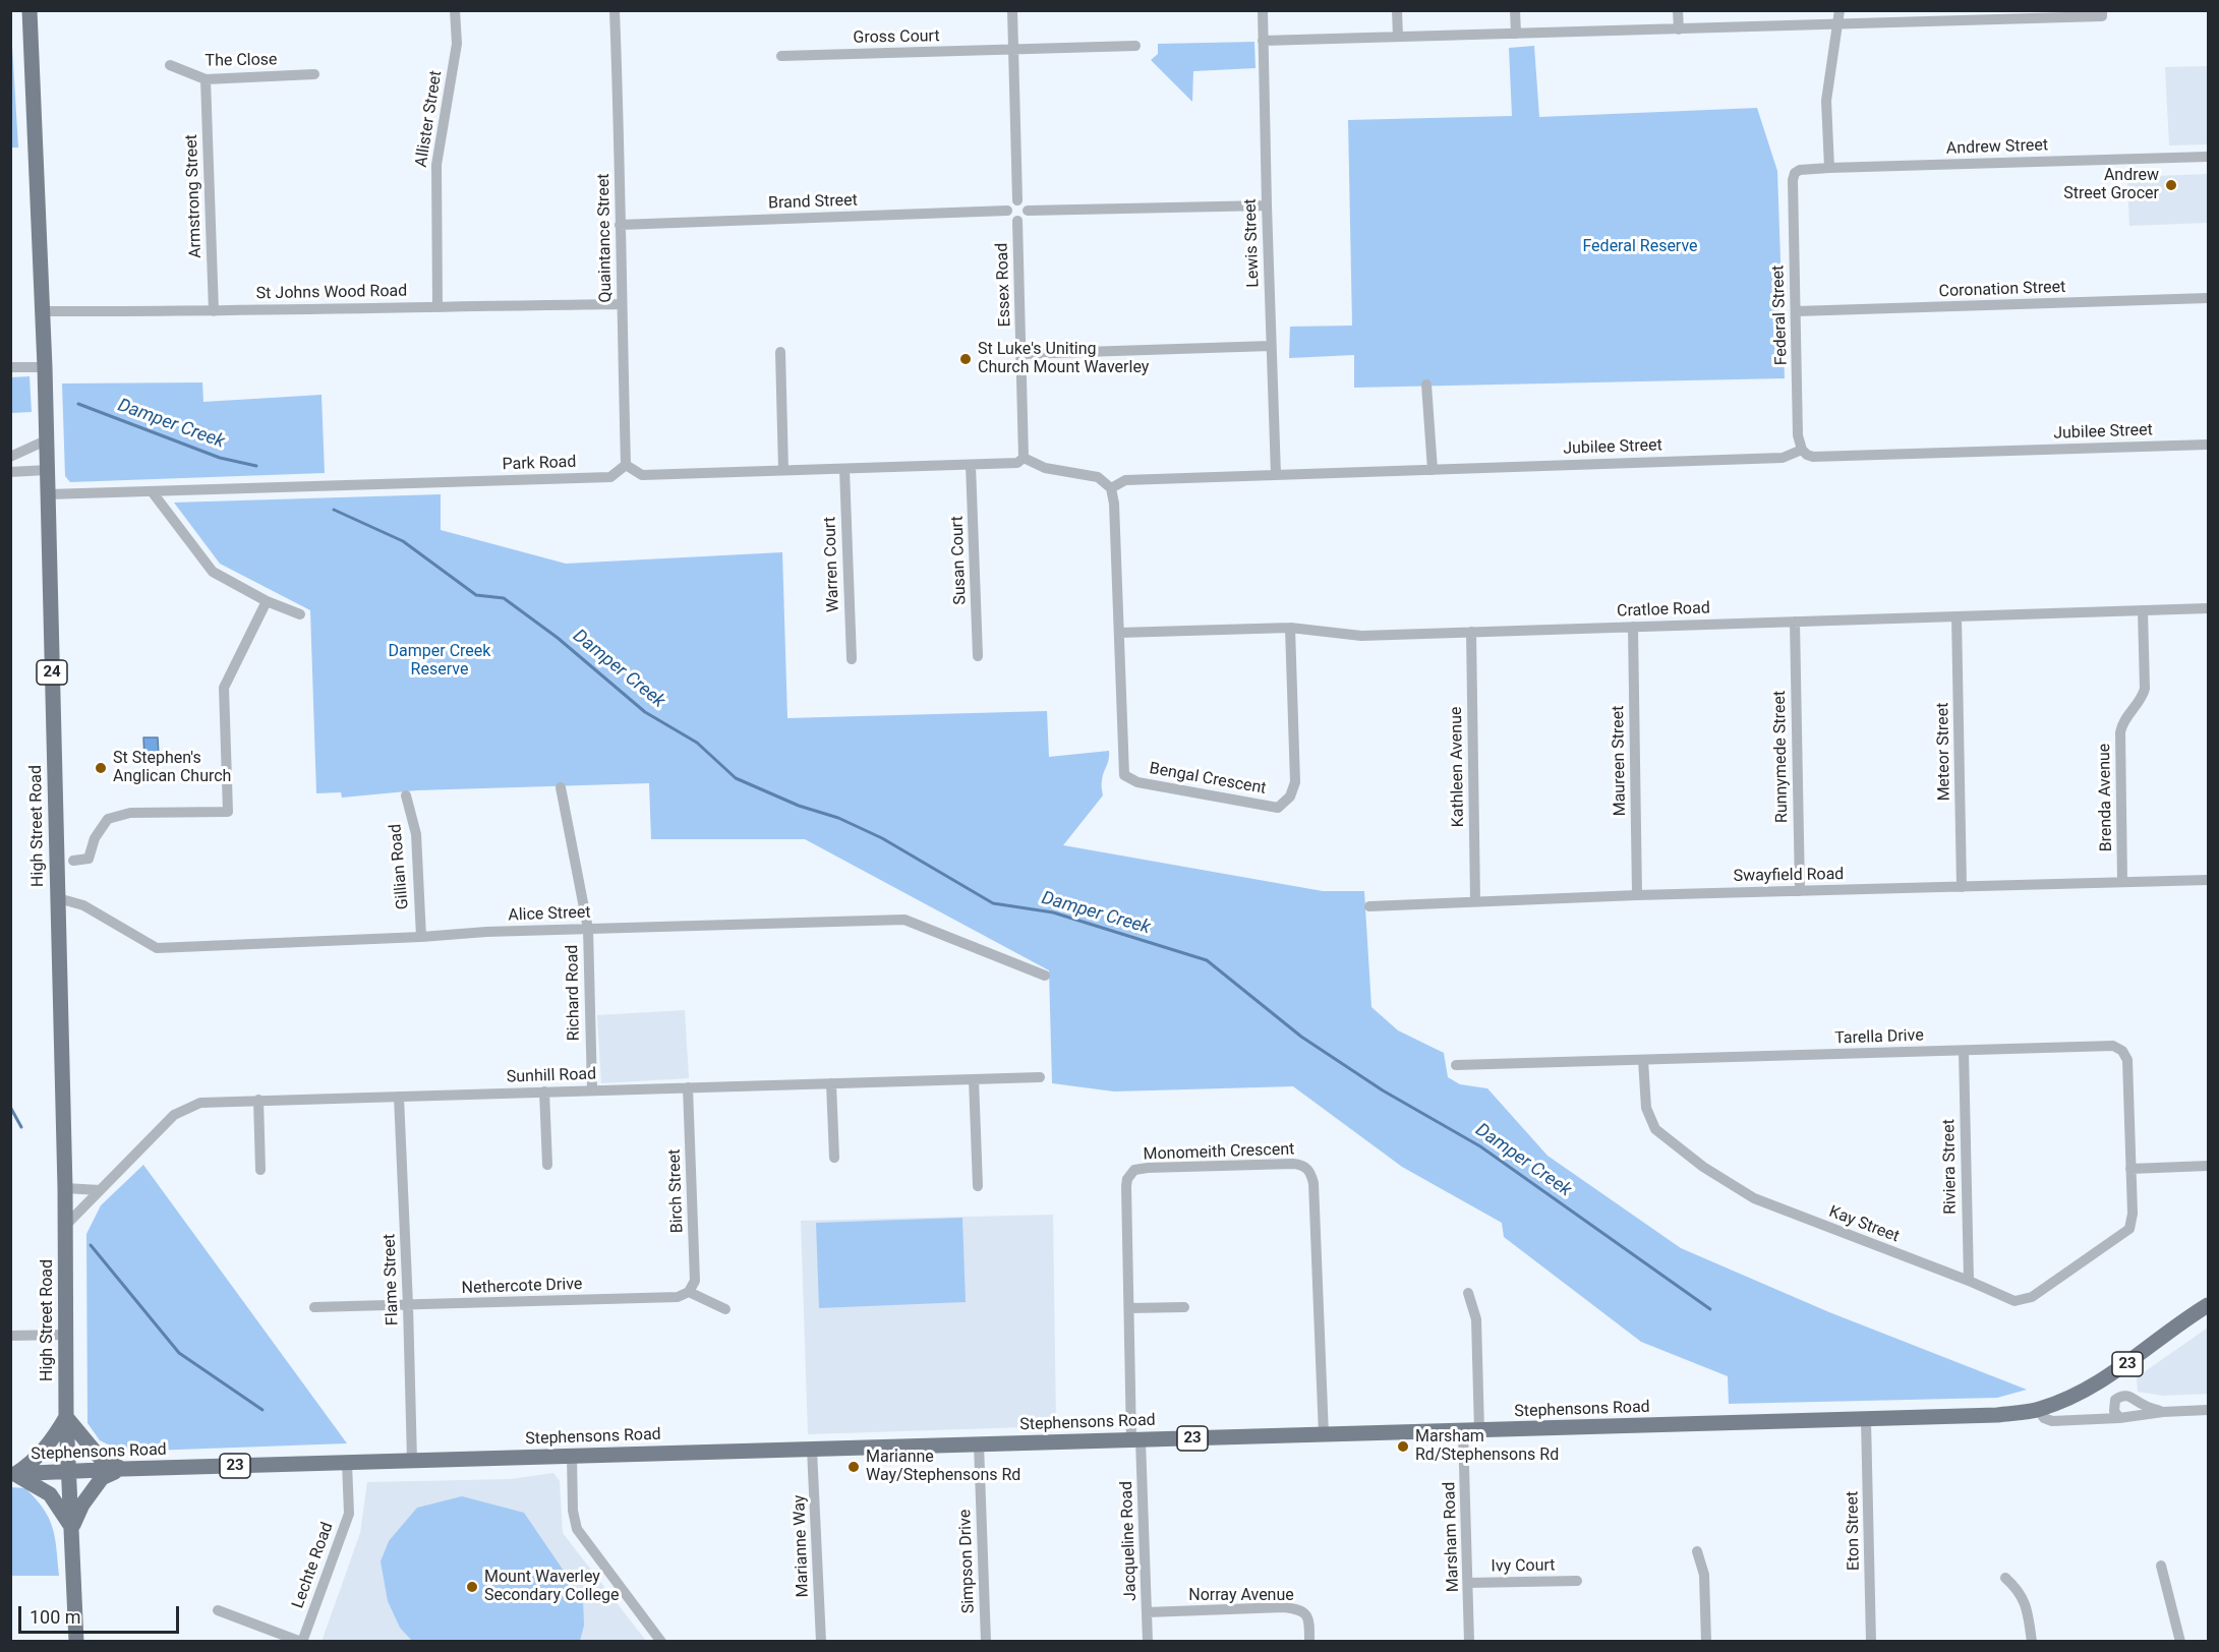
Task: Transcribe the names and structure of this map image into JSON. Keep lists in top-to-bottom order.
{
  "streets": {
    "main road": [
      "24",
      "High Street Road",
      "23",
      "Stephensons Road"
    ],
    "street": [
      "Gross Court",
      "The Close",
      "Allister Street",
      "Andrew Street",
      "Armstrong Street",
      "Brand Street",
      "Quaintance Street",
      "Lewis Street",
      "Essex Road",
      "Coronation Street",
      "St Johns Wood Road",
      "Federal Street",
      "Jubilee Street",
      "Park Road",
      "Susan Court",
      "Warren Court",
      "Cratloe Road",
      "Meteor Street",
      "Runnymede Street",
      "Maureen Street",
      "Kathleen Avenue",
      "Bengal Crescent",
      "Brenda Avenue",
      "Gillian Road",
      "Swayfield Road",
      "Alice Street",
      "Richard Road",
      "Tarella Drive",
      "Sunhill Road",
      "Monomeith Crescent",
      "Riviera Street",
      "Birch Street",
      "Kay Street",
      "Flame Street",
      "Nethercote Drive",
      "Eton Street",
      "Marsham Road",
      "Jacqueline Road",
      "Marianne Way",
      "Simpson Drive",
      "Lechte Road",
      "Ivy Court",
      "Norray Avenue"
    ]
  },
  "crossings": [
    ["The Close", "Armstrong Street"],
    ["Allister Street", "St Johns Wood Road"],
    ["Andrew Street", "Federal Street"],
    ["Armstrong Street", "St Johns Wood Road"],
    ["Brand Street", "Quaintance Street"],
    ["Brand Street", "Essex Road"],
    ["Quaintance Street", "St Johns Wood Road"],
    ["Quaintance Street", "Park Road"],
    ["Lewis Street", "Jubilee Street"],
    ["Coronation Street", "Federal Street"],
    ["St Johns Wood Road", "High Street Road"],
    ["Federal Street", "Jubilee Street"],
    ["Jubilee Street", "Bengal Crescent"],
    ["Park Road", "High Street Road"],
    ["Cratloe Road", "Meteor Street"],
    ["Cratloe Road", "Runnymede Street"],
    ["Cratloe Road", "Maureen Street"],
    ["Cratloe Road", "Kathleen Avenue"],
    ["Cratloe Road", "Bengal Crescent"],
    ["Cratloe Road", "Brenda Avenue"],
    ["Meteor Street", "Swayfield Road"],
    ["Runnymede Street", "Swayfield Road"],
    ["Maureen Street", "Swayfield Road"],
    ["Kathleen Avenue", "Swayfield Road"],
    ["Brenda Avenue", "Swayfield Road"],
    ["High Street Road", "Alice Street"],
    ["High Street Road", "Sunhill Road"],
    ["High Street Road", "Stephensons Road"],
    ["Gillian Road", "Alice Street"],
    ["Alice Street", "Richard Road"],
    ["Richard Road", "Sunhill Road"],
    ["Tarella Drive", "Riviera Street"],
    ["Tarella Drive", "Kay Street"],
    ["Sunhill Road", "Birch Street"],
    ["Sunhill Road", "Flame Street"],
    ["Monomeith Crescent", "Stephensons Road"],
    ["Monomeith Crescent", "Jacqueline Road"],
    ["Riviera Street", "Kay Street"],
    ["Birch Street", "Nethercote Drive"],
    ["Flame Street", "Nethercote Drive"],
    ["Flame Street", "Stephensons Road"],
    ["Stephensons Road", "Eton Street"],
    ["Stephensons Road", "Marsham Road"],
    ["Stephensons Road", "Jacqueline Road"],
    ["Stephensons Road", "Marianne Way"],
    ["Stephensons Road", "Simpson Drive"],
    ["Stephensons Road", "Lechte Road"],
    ["Marsham Road", "Ivy Court"],
    ["Jacqueline Road", "Norray Avenue"]
  ],
  "water": ["Damper Creek"],
  "parks": ["Federal Reserve", "Damper Creek Reserve"],
  "places": [
    "Andrew Street Grocer",
    "St Luke's Uniting Church Mount Waverley",
    "St Stephen's Anglican Church",
    "Marsham Rd/Stephensons Rd",
    "Marianne Way/Stephensons Rd",
    "Mount Waverley Secondary College"
  ],
  "scale_bar": "100 m"
}
